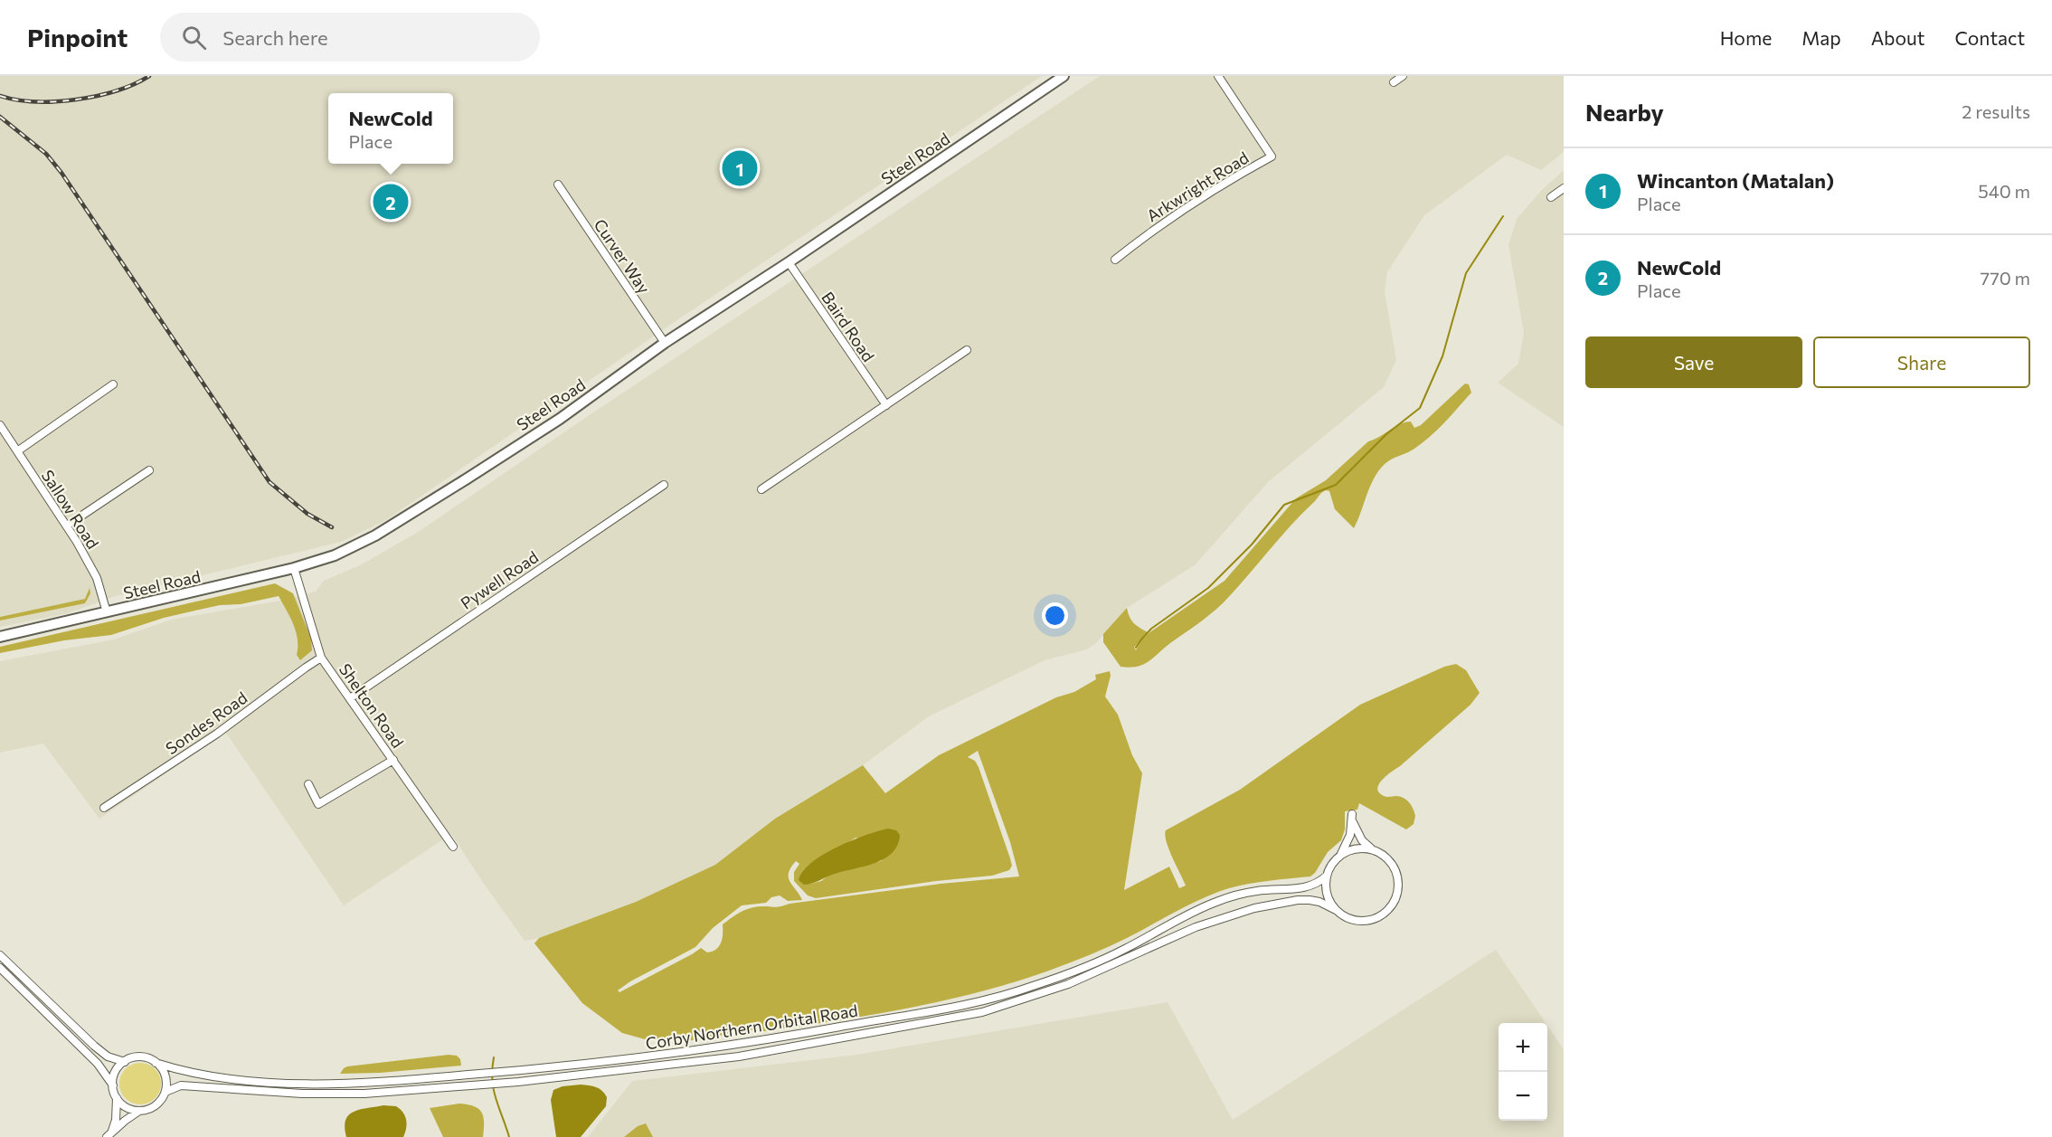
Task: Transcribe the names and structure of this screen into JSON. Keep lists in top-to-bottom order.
{
  "streets": {
    "main road": ["Steel Road"],
    "street": [
      "Arkwright Road",
      "Curver Way",
      "Baird Road",
      "Sallow Road",
      "Pywell Road",
      "Shelton Road",
      "Sondes Road",
      "Corby Northern Orbital Road"
    ]
  },
  "crossings": [
    ["Steel Road", "Curver Way"],
    ["Steel Road", "Baird Road"],
    ["Steel Road", "Sallow Road"],
    ["Steel Road", "Shelton Road"],
    ["Pywell Road", "Shelton Road"],
    ["Shelton Road", "Sondes Road"]
  ],
  "page": {
    "header": "Pinpoint",
    "search": "Search here",
    "nav": [
      "Home",
      "Map",
      "About",
      "Contact"
    ],
    "heading": ["Nearby", "2 results"],
    "popup": ["NewCold", "Place"],
    "list": [
      {
        "mark": "1",
        "name": "Wincanton (Matalan)",
        "note": "Place",
        "value": "540 m"
      },
      {
        "mark": "2",
        "name": "NewCold",
        "note": "Place",
        "value": "770 m"
      }
    ],
    "pins": ["1", "2"],
    "buttons": ["Save", "Share"],
    "map_buttons": ["+", "−"]
  }
}
